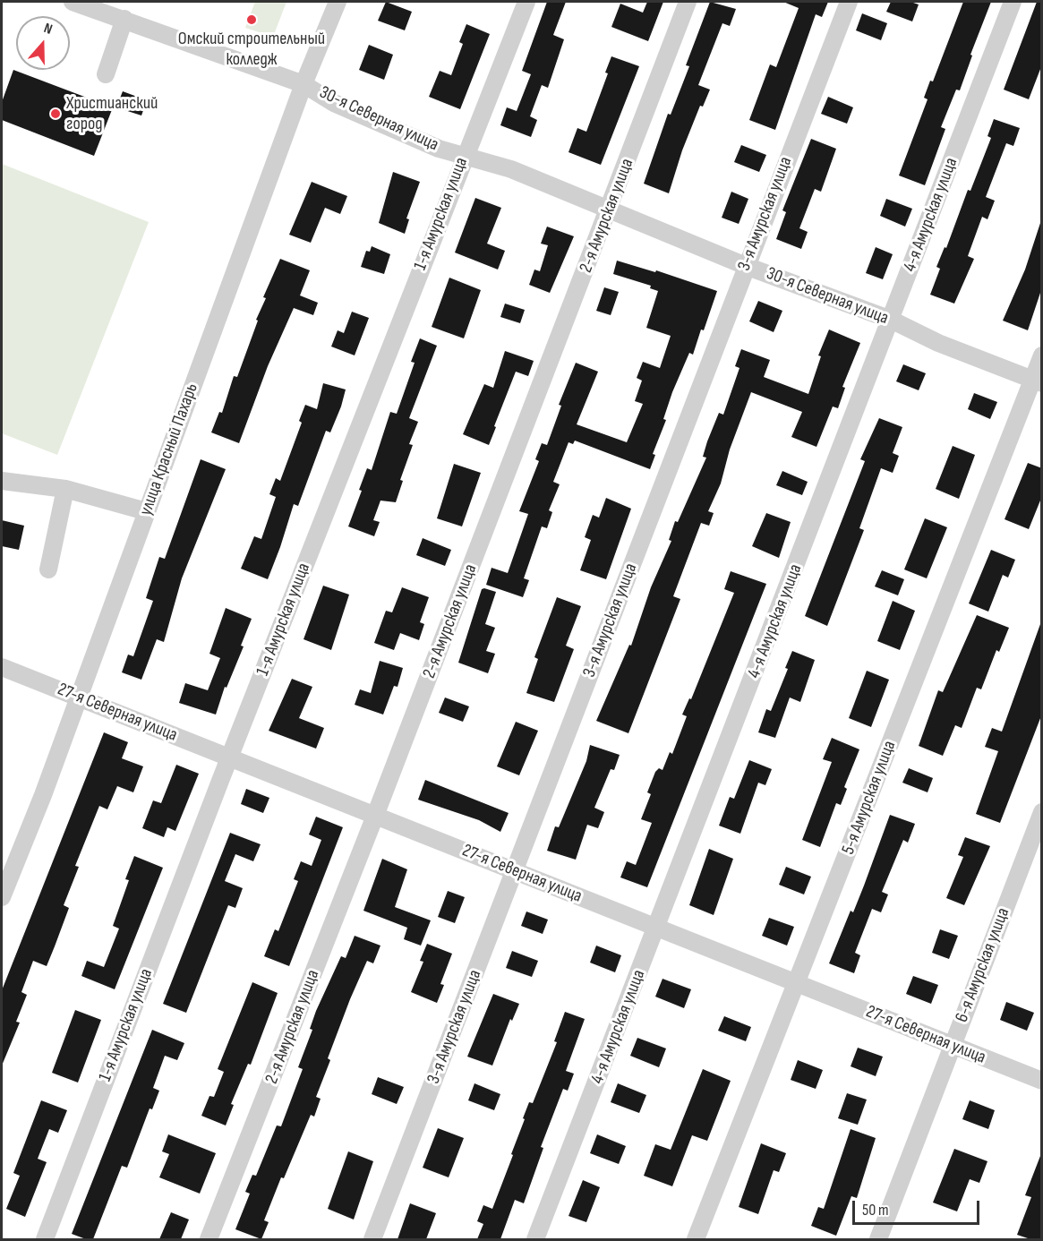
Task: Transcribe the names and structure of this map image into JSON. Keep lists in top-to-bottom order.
{
  "streets": {
    "street": [
      "30-я Северная улица",
      "1-я Амурская улица",
      "3-я Амурская улица",
      "4-я Амурская улица",
      "2-я Амурская улица",
      "улица Красный Пахарь",
      "27-я Северная улица",
      "5-я Амурская улица",
      "6-я Амурская улица"
    ]
  },
  "crossings": [
    ["30-я Северная улица", "1-я Амурская улица"],
    ["30-я Северная улица", "3-я Амурская улица"],
    ["30-я Северная улица", "4-я Амурская улица"],
    ["30-я Северная улица", "2-я Амурская улица"],
    ["30-я Северная улица", "улица Красный Пахарь"],
    ["30-я Северная улица", "5-я Амурская улица"],
    ["1-я Амурская улица", "27-я Северная улица"],
    ["3-я Амурская улица", "27-я Северная улица"],
    ["4-я Амурская улица", "27-я Северная улица"],
    ["2-я Амурская улица", "27-я Северная улица"],
    ["улица Красный Пахарь", "27-я Северная улица"],
    ["27-я Северная улица", "5-я Амурская улица"],
    ["27-я Северная улица", "6-я Амурская улица"]
  ],
  "places": ["Омский строительный колледж", "Христианский город"],
  "scale_bar": "50 m",
  "north": "top"
}
